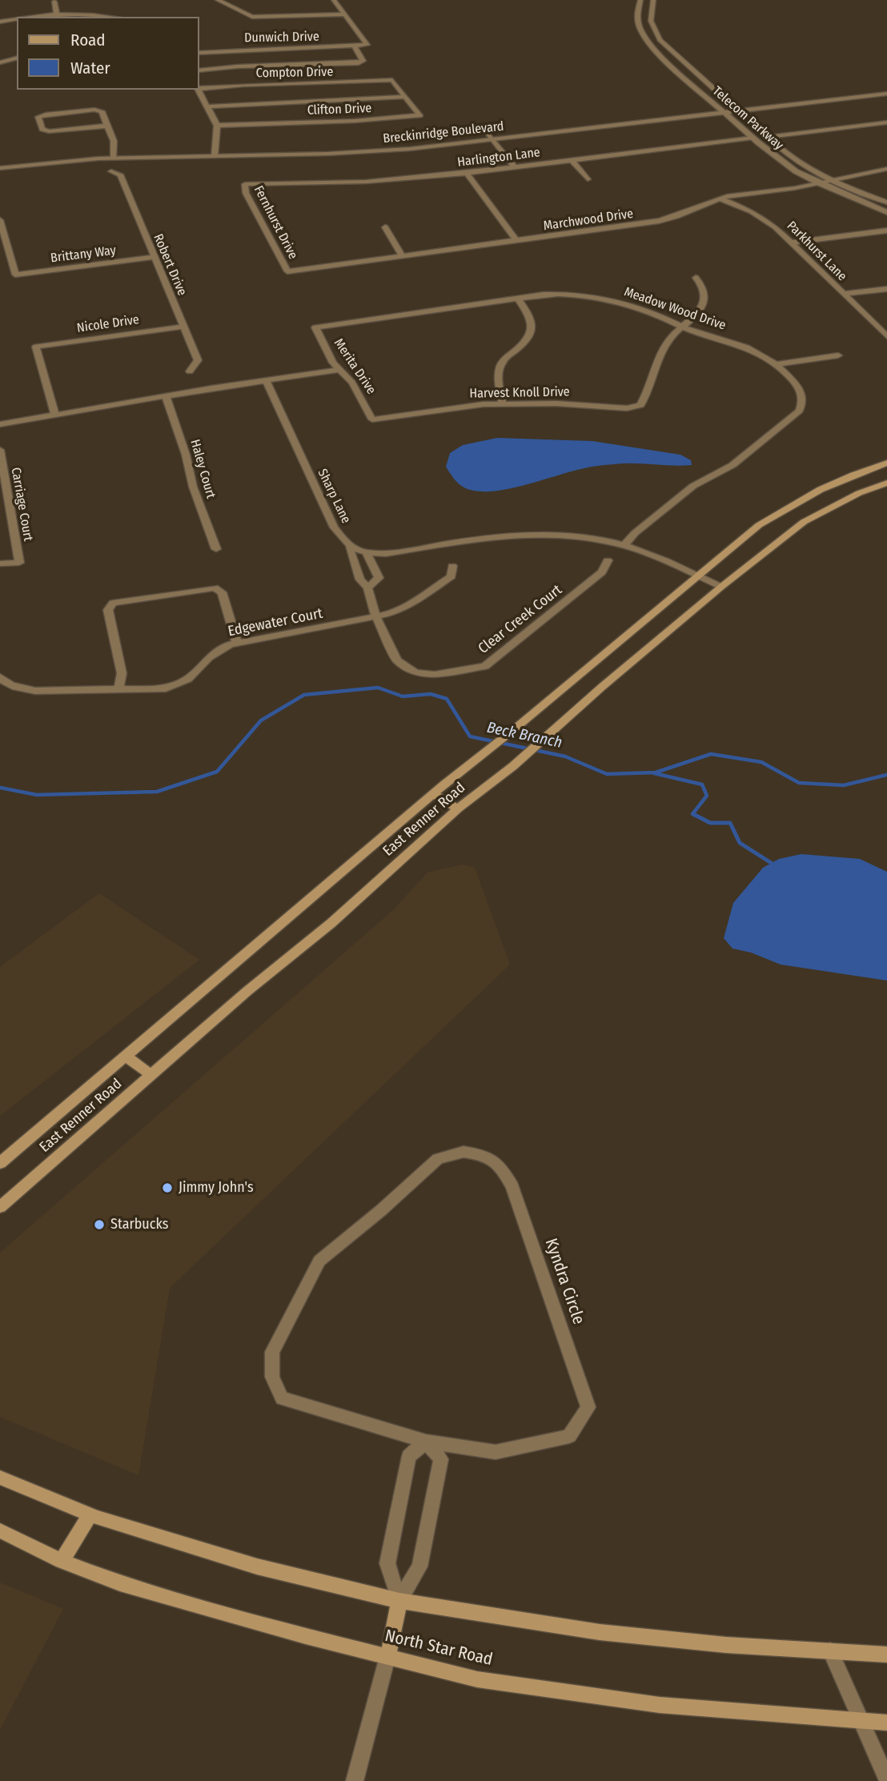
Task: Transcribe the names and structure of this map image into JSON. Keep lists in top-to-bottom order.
{
  "streets": {
    "main road": ["East Renner Road", "North Star Road"],
    "street": [
      "Dunwich Drive",
      "Compton Drive",
      "Clifton Drive",
      "Telecom Parkway",
      "Breckinridge Boulevard",
      "Harlington Lane",
      "Marchwood Drive",
      "Fernhurst Drive",
      "Parkhurst Lane",
      "Brittany Way",
      "Robert Drive",
      "Meadow Wood Drive",
      "Nicole Drive",
      "Merita Drive",
      "Harvest Knoll Drive",
      "Haley Court",
      "Sharp Lane",
      "Carriage Court",
      "Clear Creek Court",
      "Edgewater Court",
      "Kyndra Circle"
    ]
  },
  "crossings": [
    ["Compton Drive", "Clifton Drive"],
    ["Telecom Parkway", "Breckinridge Boulevard"],
    ["Telecom Parkway", "Harlington Lane"],
    ["Telecom Parkway", "Marchwood Drive"],
    ["Harlington Lane", "Fernhurst Drive"],
    ["Marchwood Drive", "Fernhurst Drive"],
    ["Marchwood Drive", "Parkhurst Lane"],
    ["Brittany Way", "Robert Drive"],
    ["Robert Drive", "Nicole Drive"],
    ["Meadow Wood Drive", "Merita Drive"],
    ["Meadow Wood Drive", "Harvest Knoll Drive"],
    ["Merita Drive", "Harvest Knoll Drive"],
    ["Sharp Lane", "Clear Creek Court"],
    ["Sharp Lane", "Edgewater Court"]
  ],
  "water": ["Beck Branch"],
  "places": ["Jimmy John's", "Starbucks"],
  "legend": ["Road", "Water"]
}
